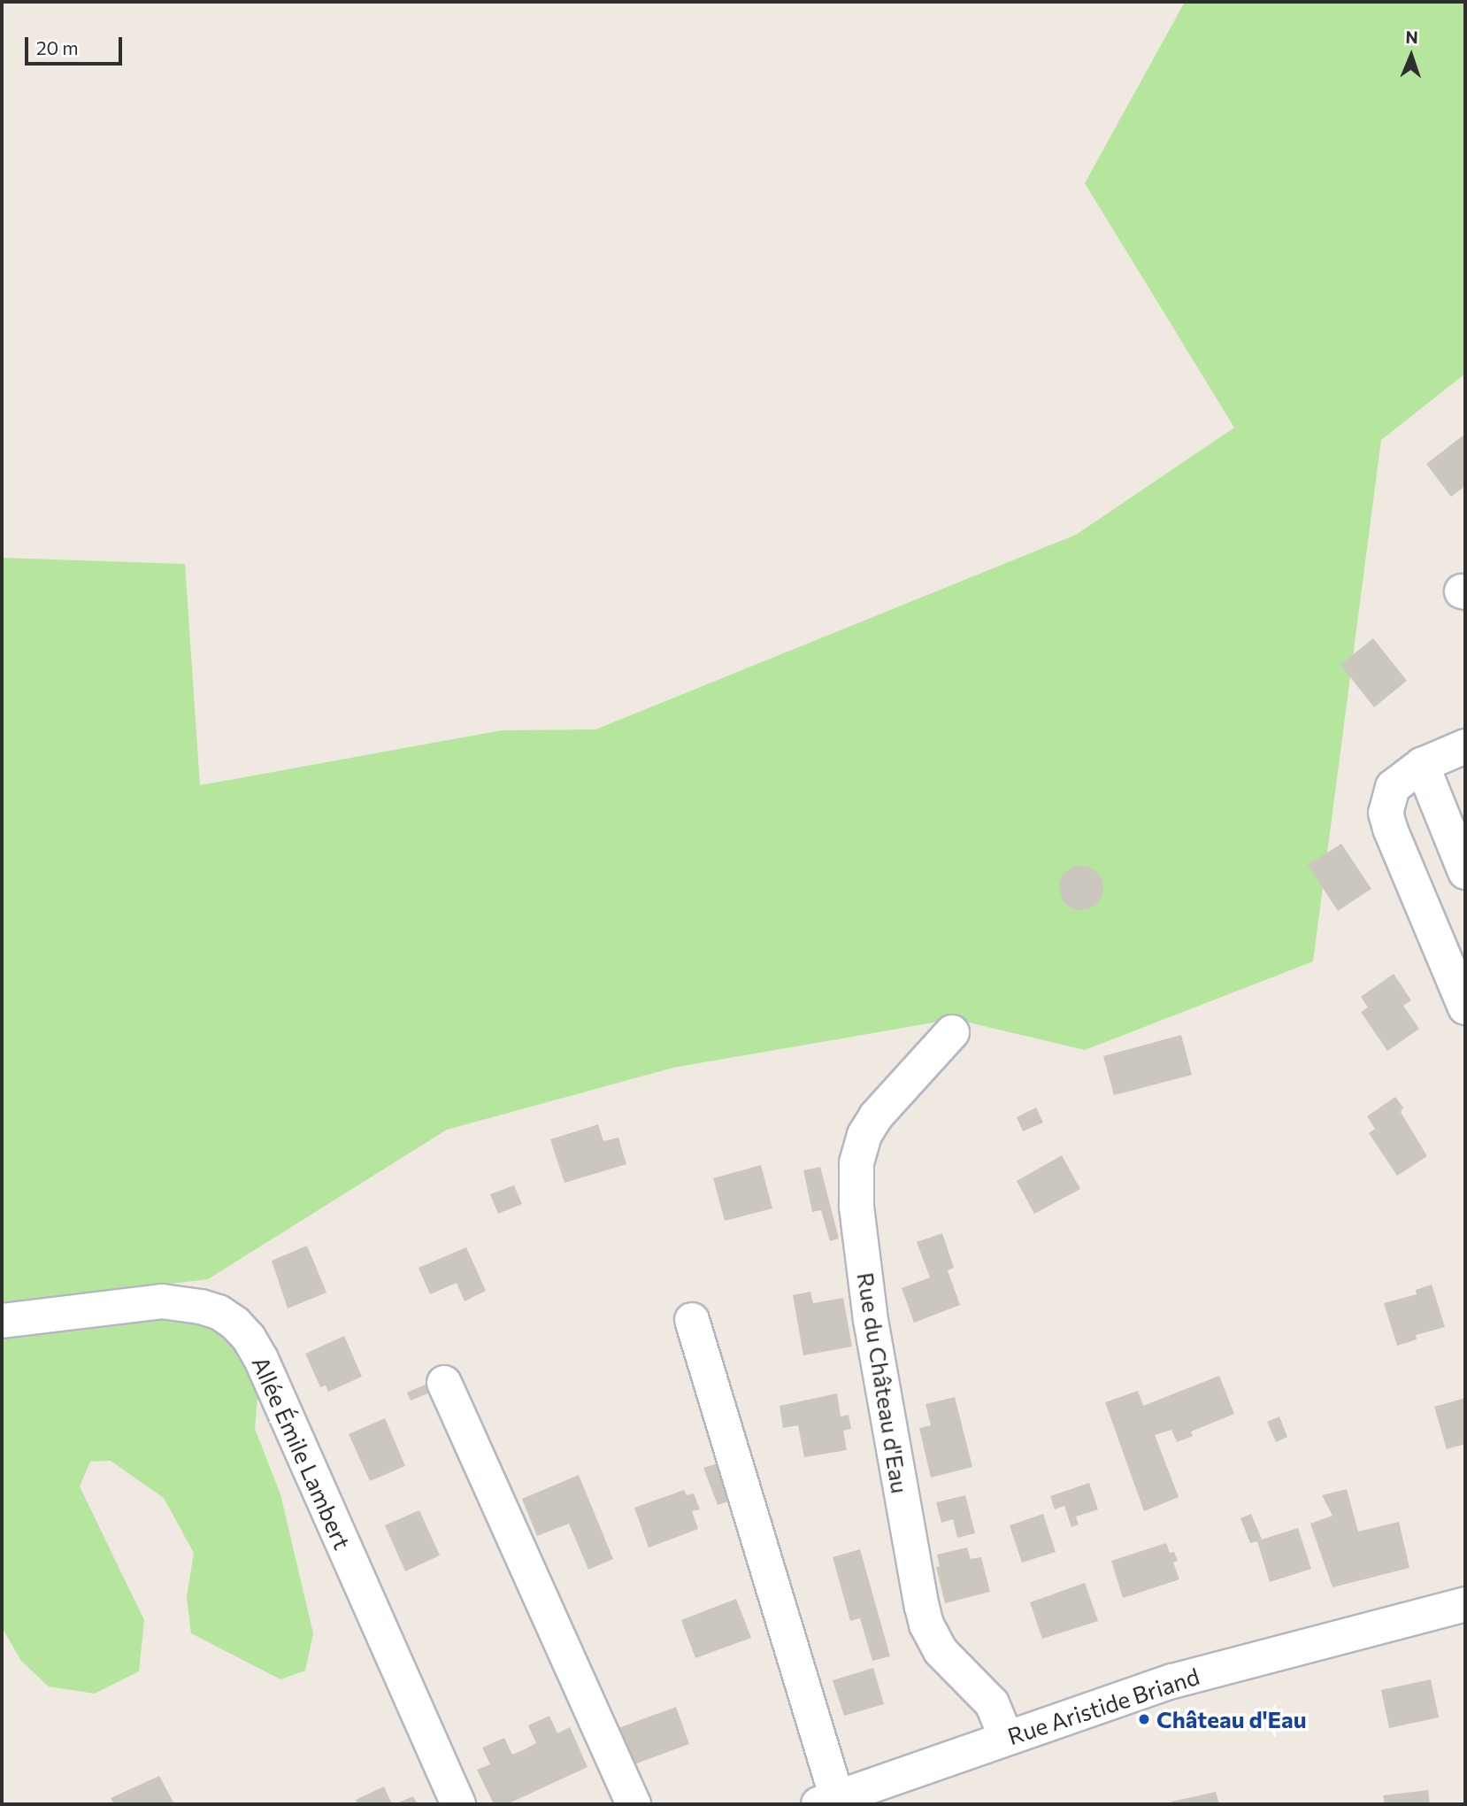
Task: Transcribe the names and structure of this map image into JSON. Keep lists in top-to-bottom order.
{
  "streets": {
    "street": ["Rue du Château d'Eau", "Allée Émile Lambert", "Rue Aristide Briand"]
  },
  "crossings": [
    ["Rue du Château d'Eau", "Rue Aristide Briand"]
  ],
  "places": ["Château d'Eau"],
  "scale_bar": "20 m",
  "north": "top"
}
